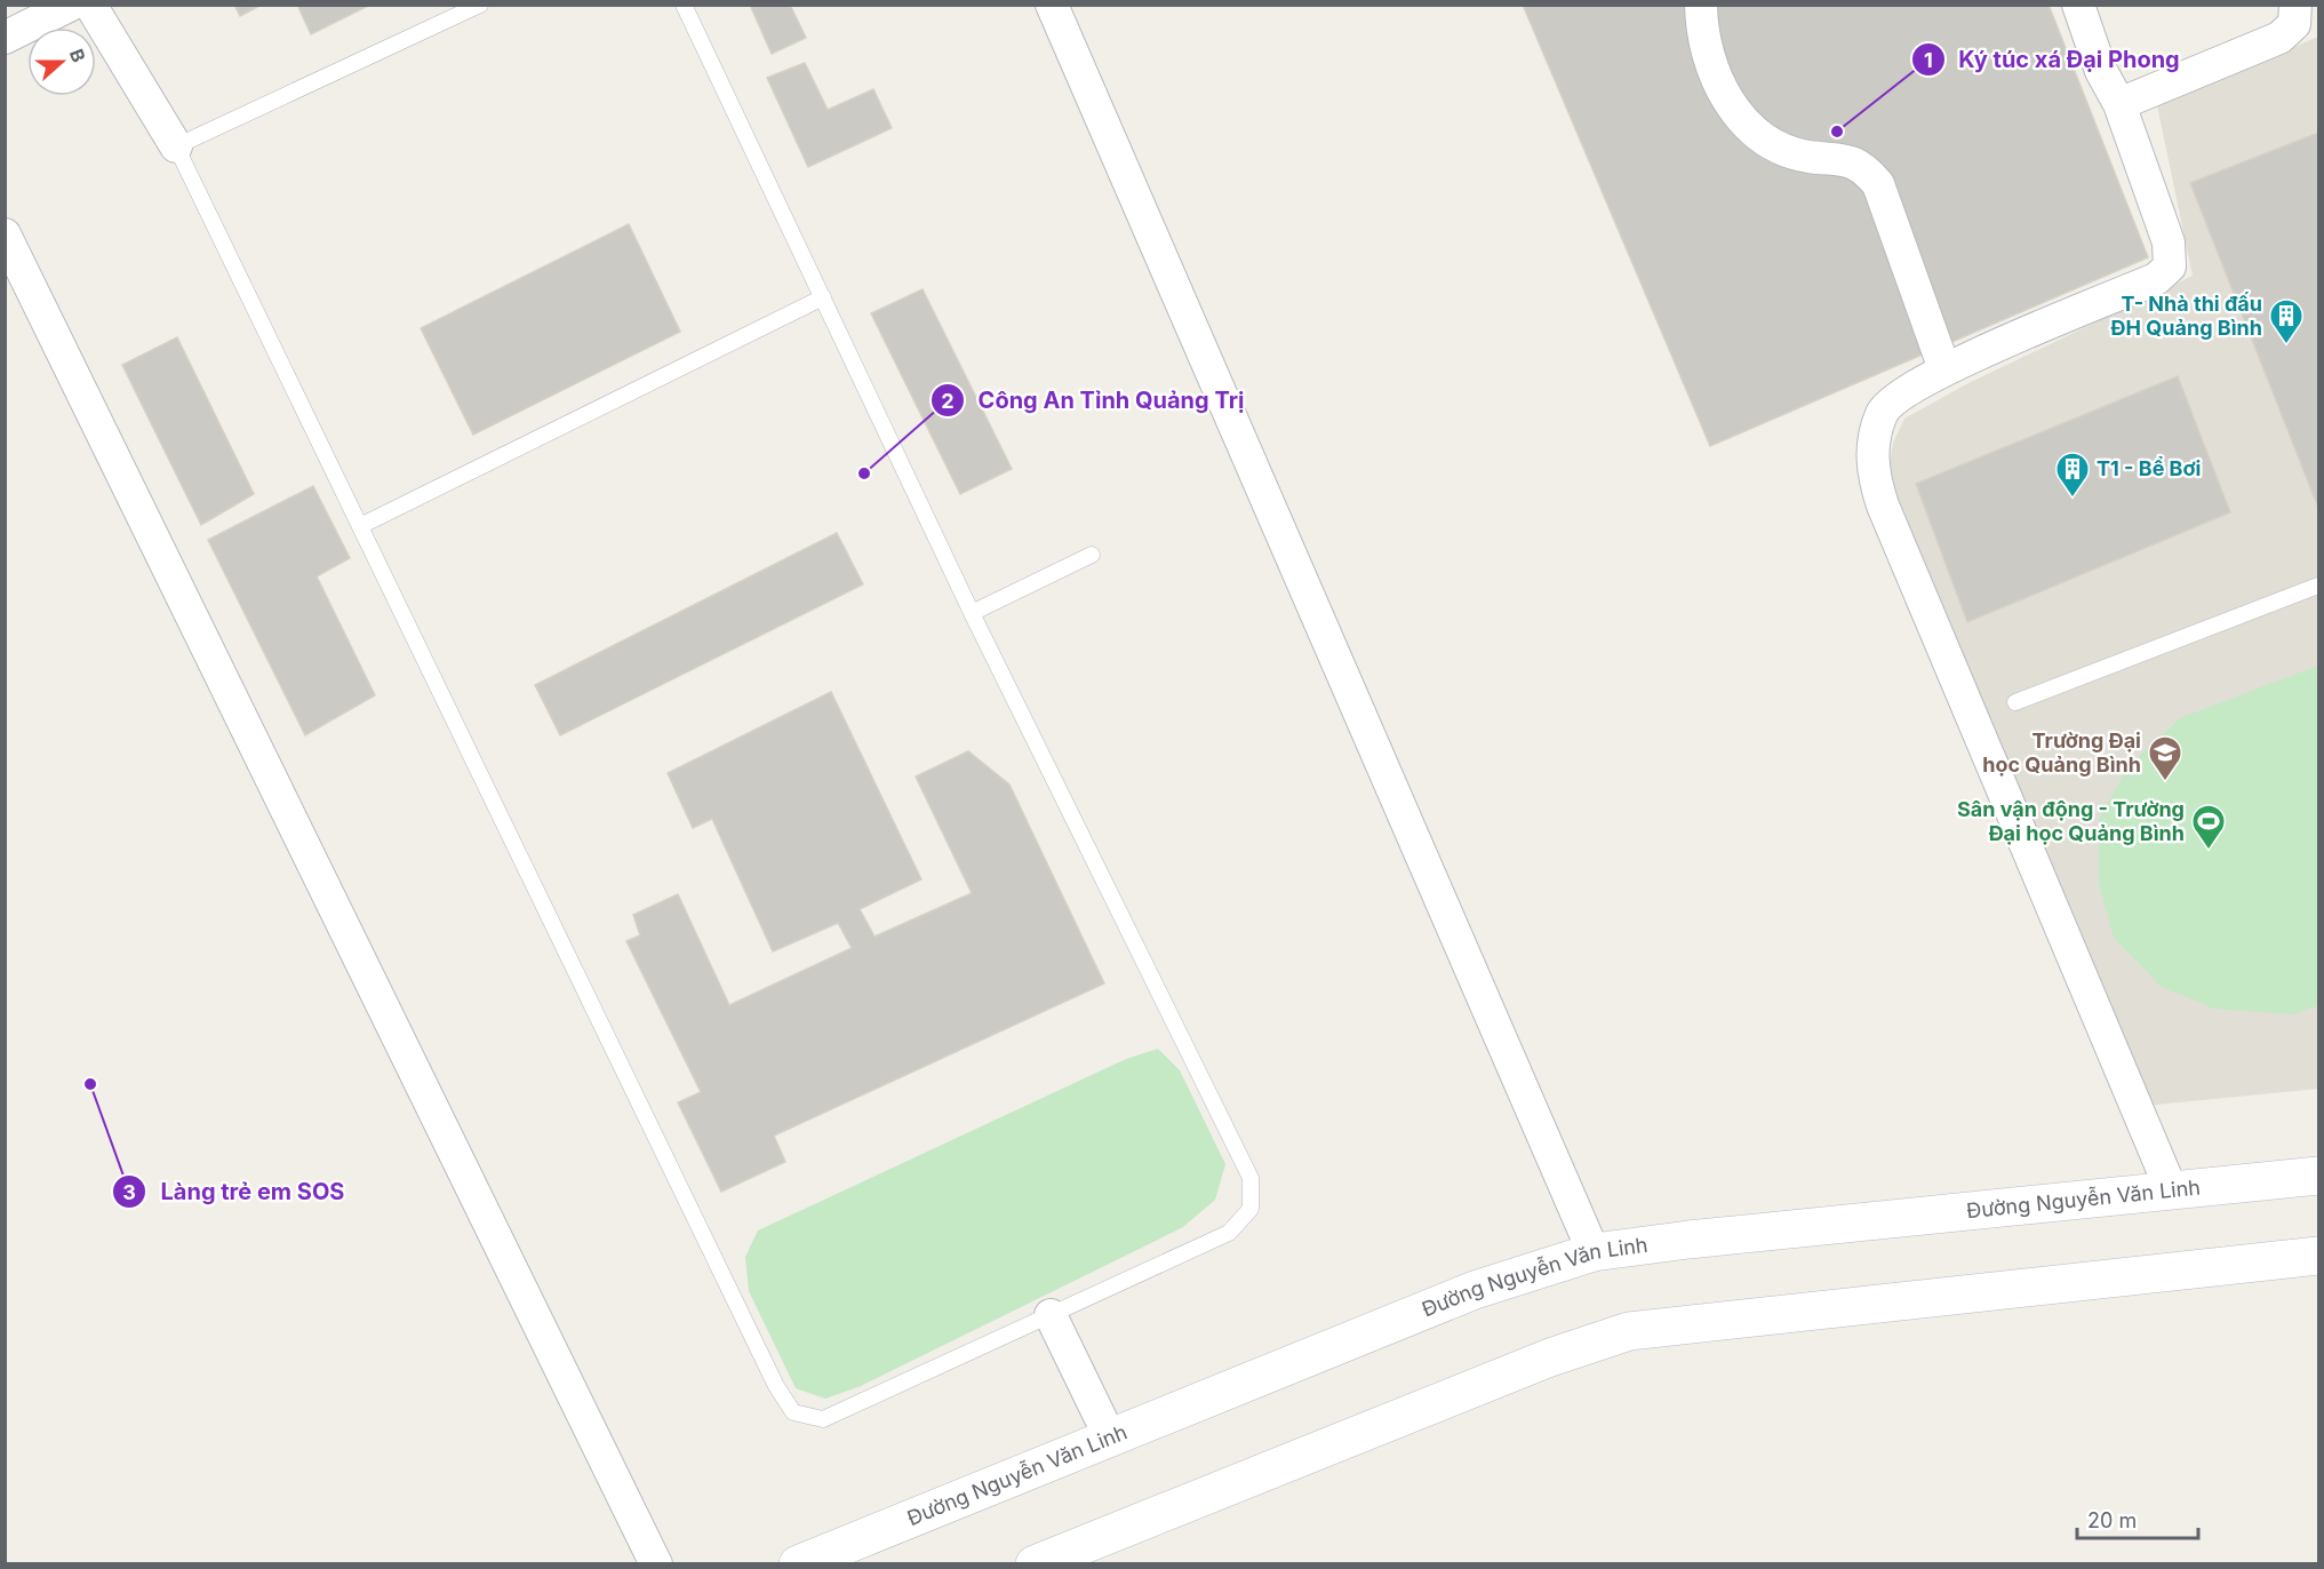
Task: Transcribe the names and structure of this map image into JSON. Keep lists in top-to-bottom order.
{
  "streets": {
    "street": ["Đường Nguyễn Văn Linh"]
  },
  "places": {
    "other": ["Ký túc xá Đại Phong", "Công An Tỉnh Quảng Trị", "Làng trẻ em SOS"],
    "building": ["T- Nhà thi đấu ĐH Quảng Bình", "T1 - Bể Bơi"],
    "school or university": ["Trường Đại học Quảng Bình"],
    "sports": ["Sân vận động - Trường Đại học Quảng Bình"]
  },
  "scale_bar": "20 m",
  "north": "right"
}
